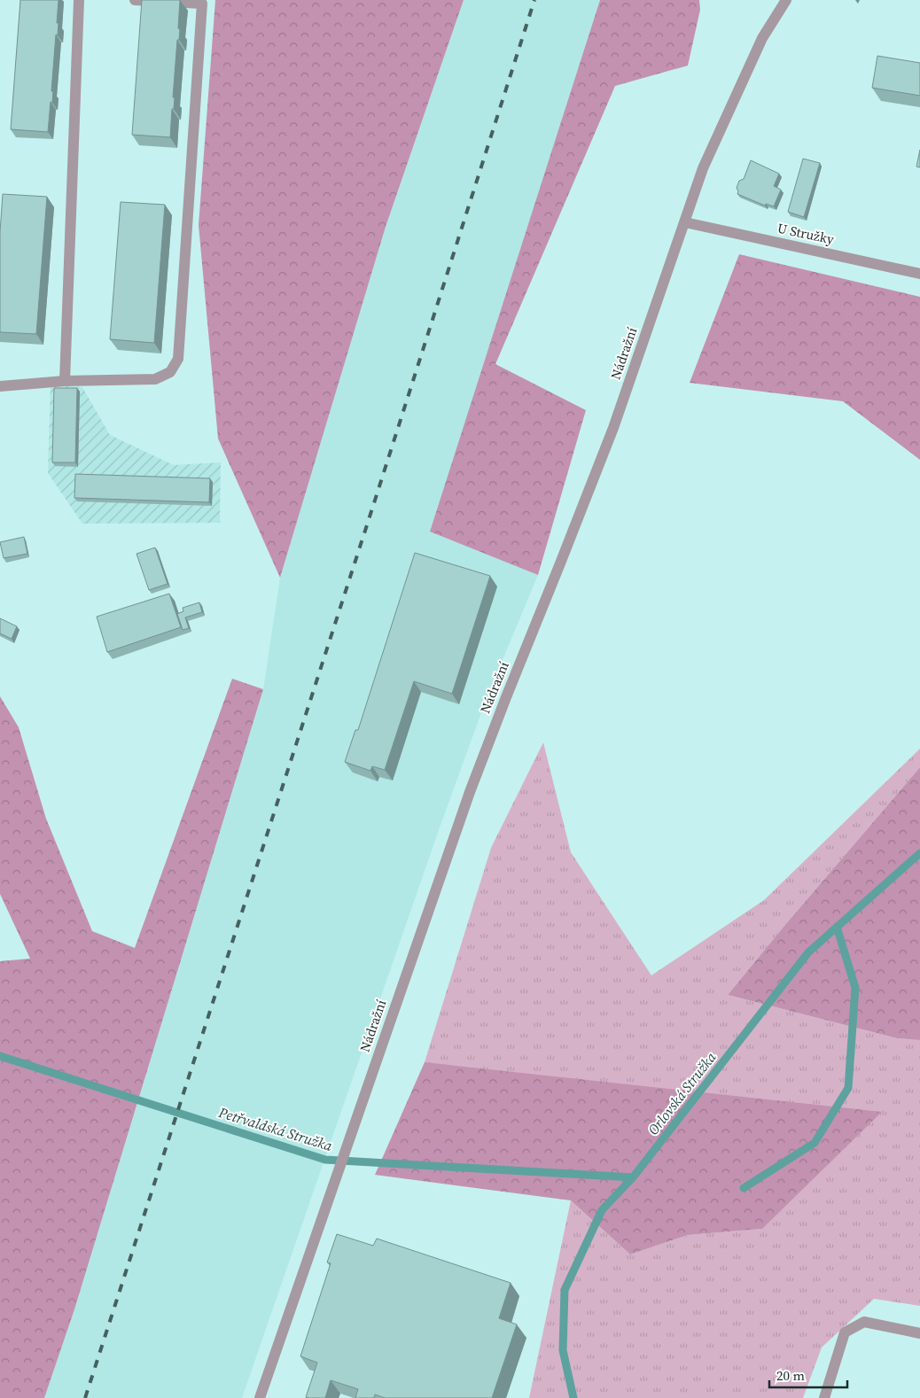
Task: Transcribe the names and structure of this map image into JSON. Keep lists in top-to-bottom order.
{
  "streets": {
    "street": ["U Stružky", "Nádražní"]
  },
  "crossings": [
    ["U Stružky", "Nádražní"]
  ],
  "water": ["Orlovská Stružka", "Petřvaldská Stružka"],
  "scale_bar": "20 m"
}
